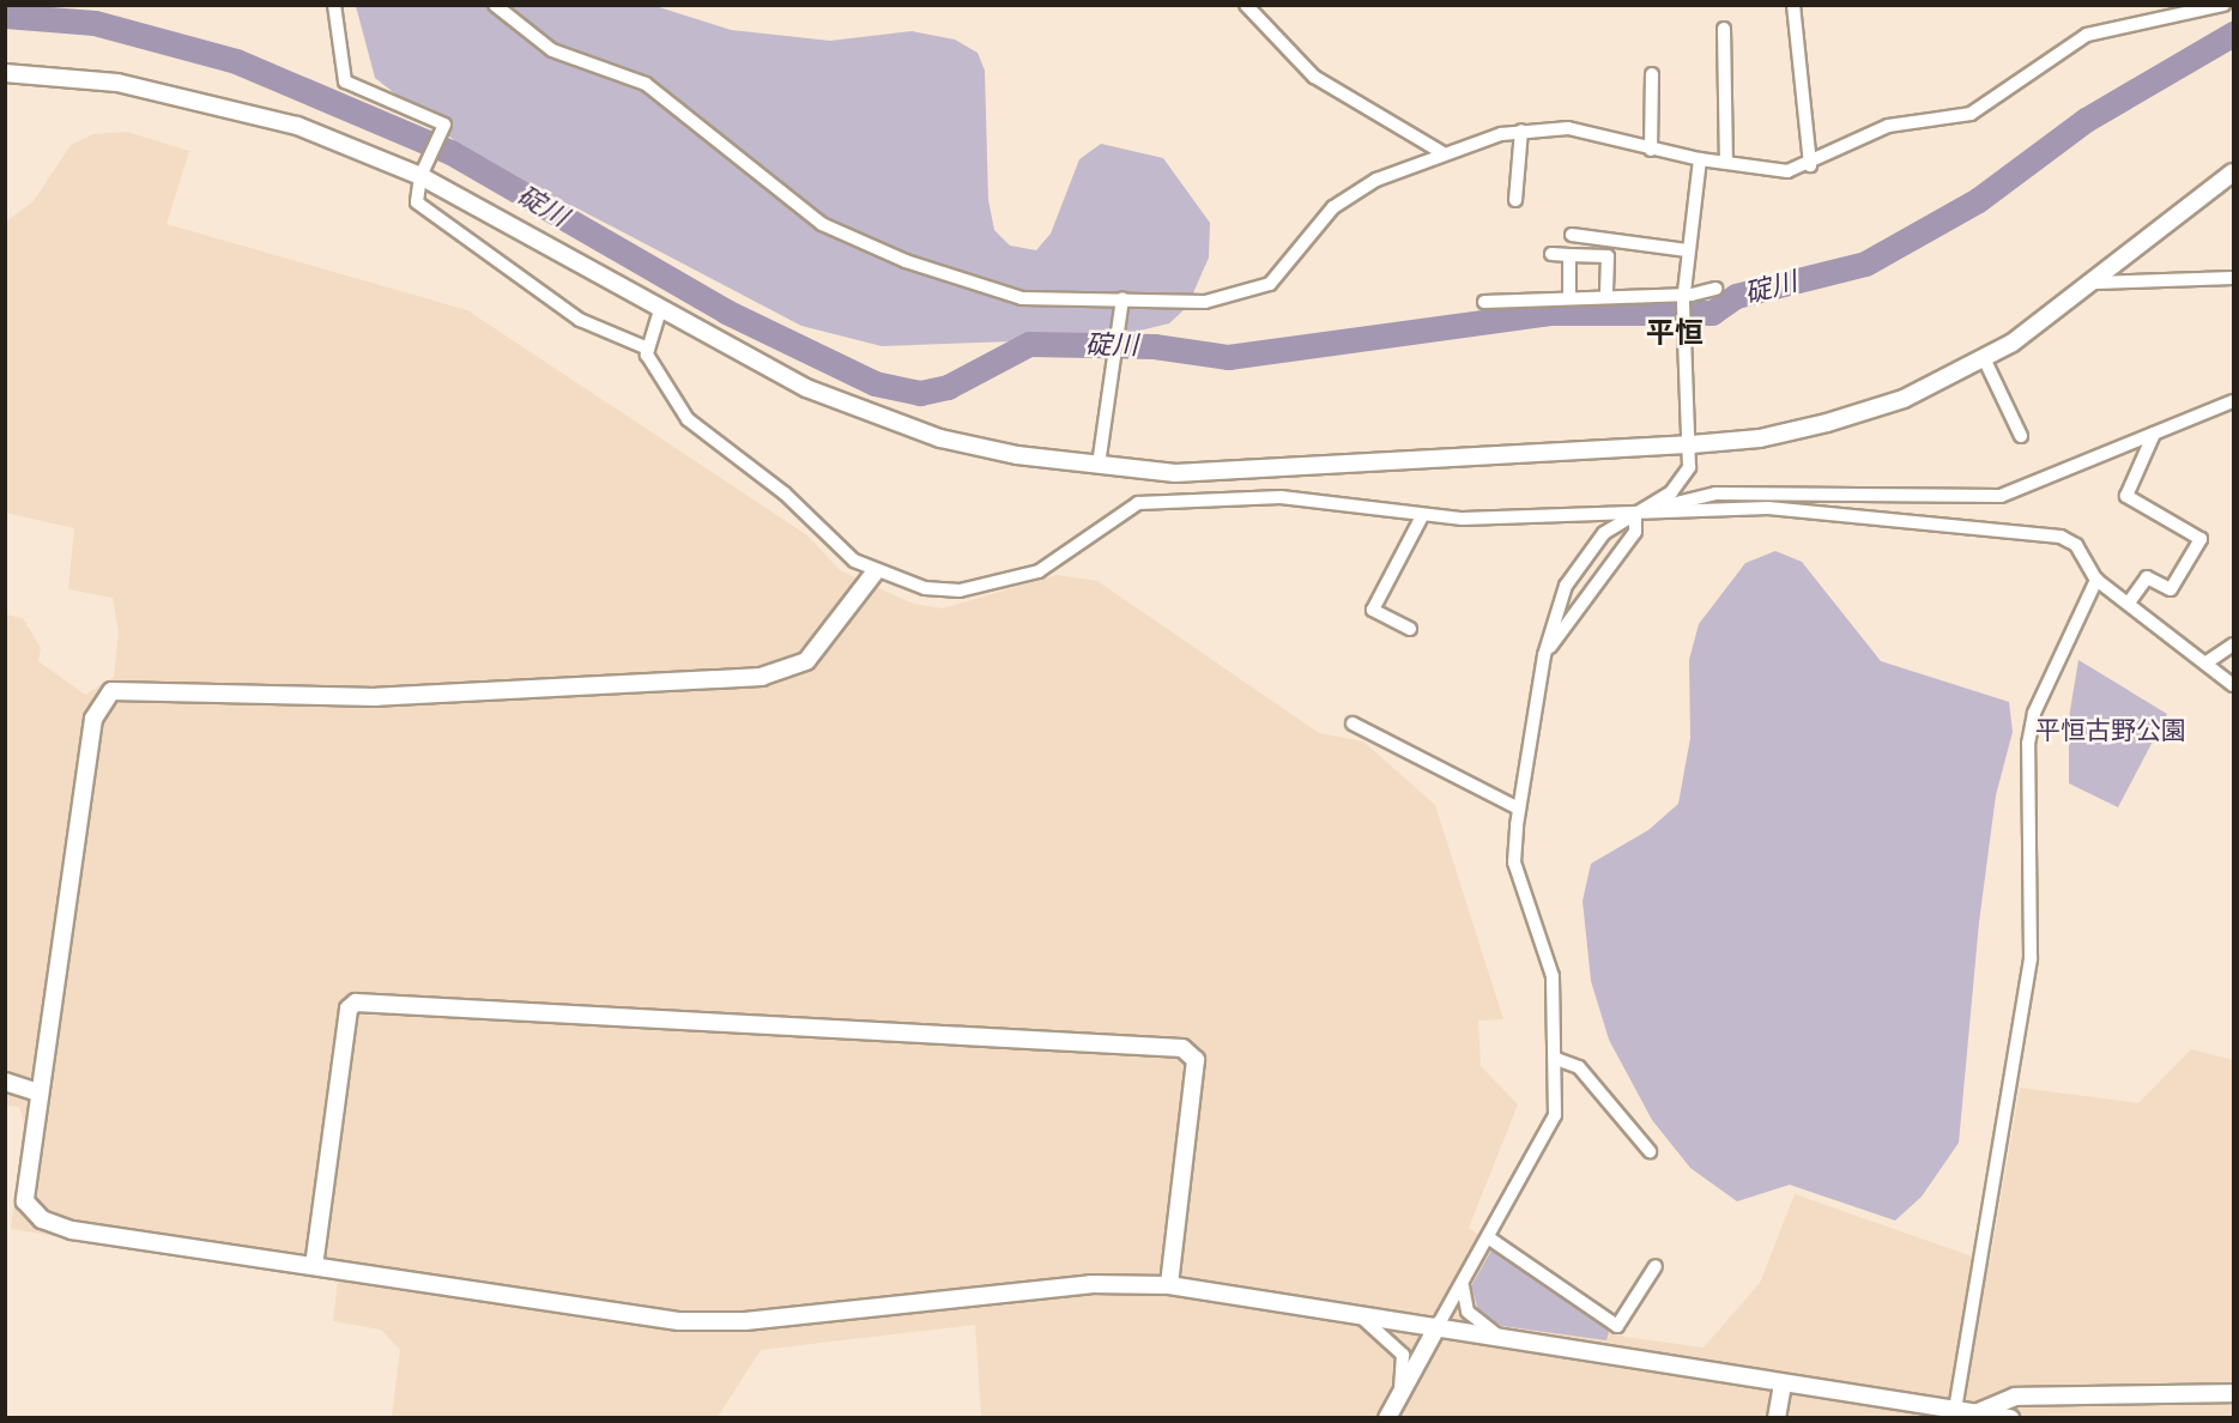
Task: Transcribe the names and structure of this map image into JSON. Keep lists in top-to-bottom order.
{
  "districts": ["平恒"],
  "water": ["碇川"],
  "parks": ["平恒古野公園"]
}
